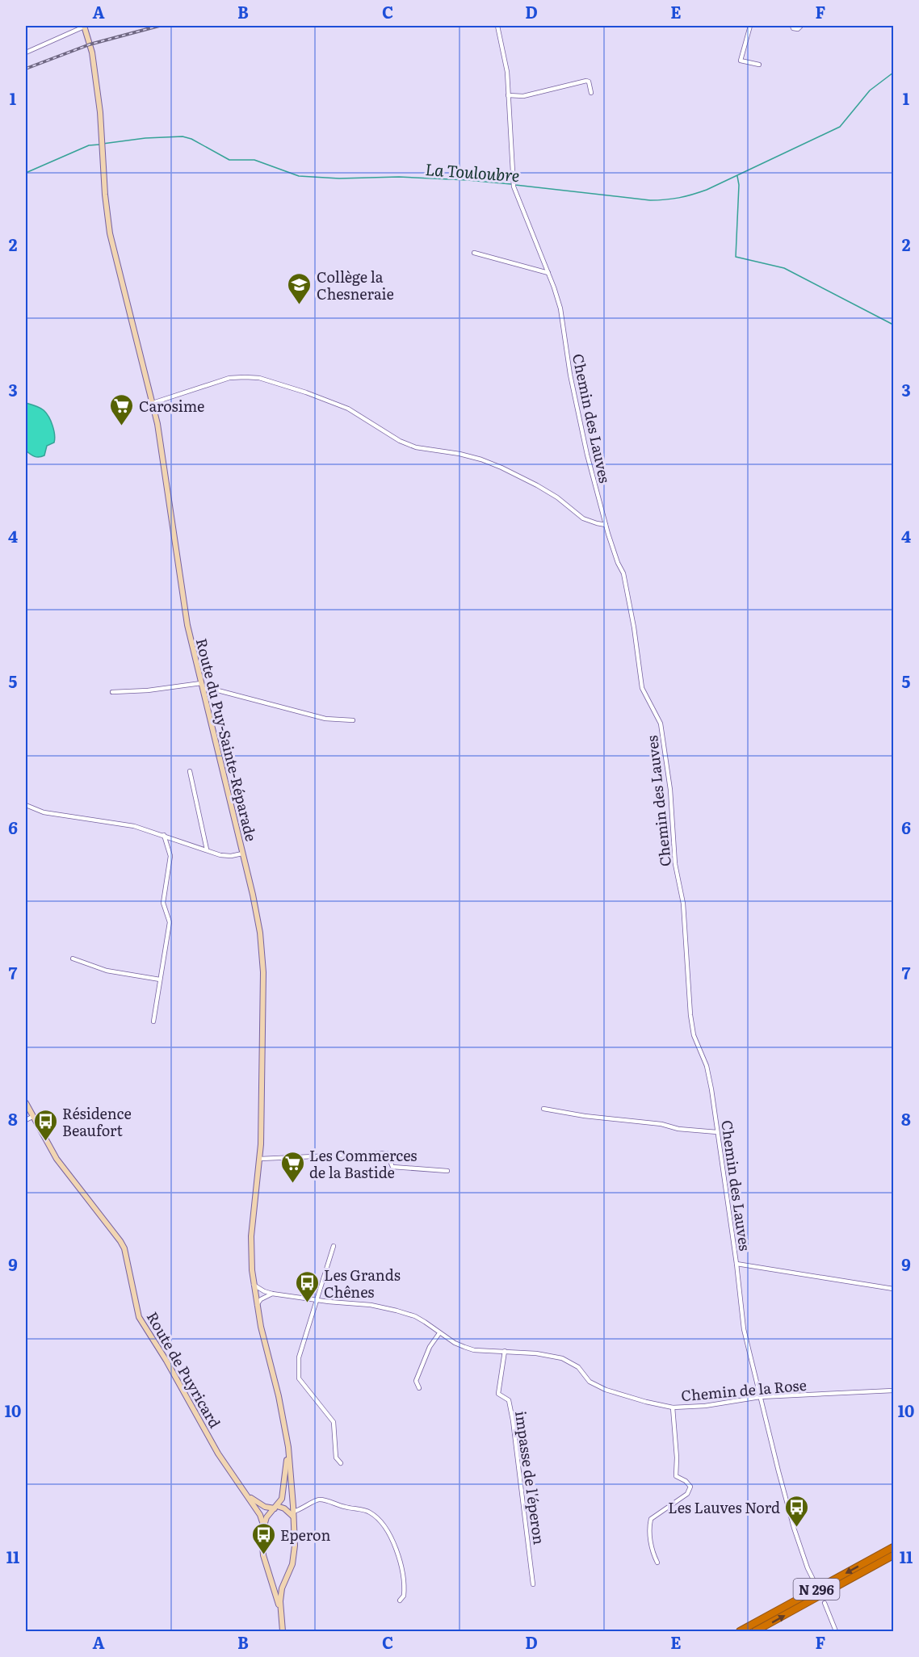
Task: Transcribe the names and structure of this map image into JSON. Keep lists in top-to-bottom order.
{
  "streets": {
    "highway": ["N 296"],
    "street": [
      "Chemin des Lauves",
      "Route du Puy-Sainte-Réparade",
      "Route de Puyricard",
      "Chemin de la Rose",
      "impasse de l'éperon"
    ]
  },
  "crossings": [
    ["Chemin des Lauves", "Chemin de la Rose"],
    ["Route du Puy-Sainte-Réparade", "Route de Puyricard"],
    ["Route du Puy-Sainte-Réparade", "Chemin de la Rose"],
    ["Chemin de la Rose", "impasse de l'éperon"]
  ],
  "water": ["La Touloubre"],
  "places": {
    "school or university": ["Collège la Chesneraie"],
    "supermarket": ["Carosime", "Les Commerces de la Bastide"],
    "bus stop": [
      "Résidence Beaufort",
      "Les Grands Chênes",
      "Les Lauves Nord",
      "Eperon"
    ]
  },
  "grid": {
    "columns": [
      "A",
      "B",
      "C",
      "D",
      "E",
      "F"
    ],
    "rows": [
      "1",
      "2",
      "3",
      "4",
      "5",
      "6",
      "7",
      "8",
      "9",
      "10",
      "11"
    ]
  }
}
